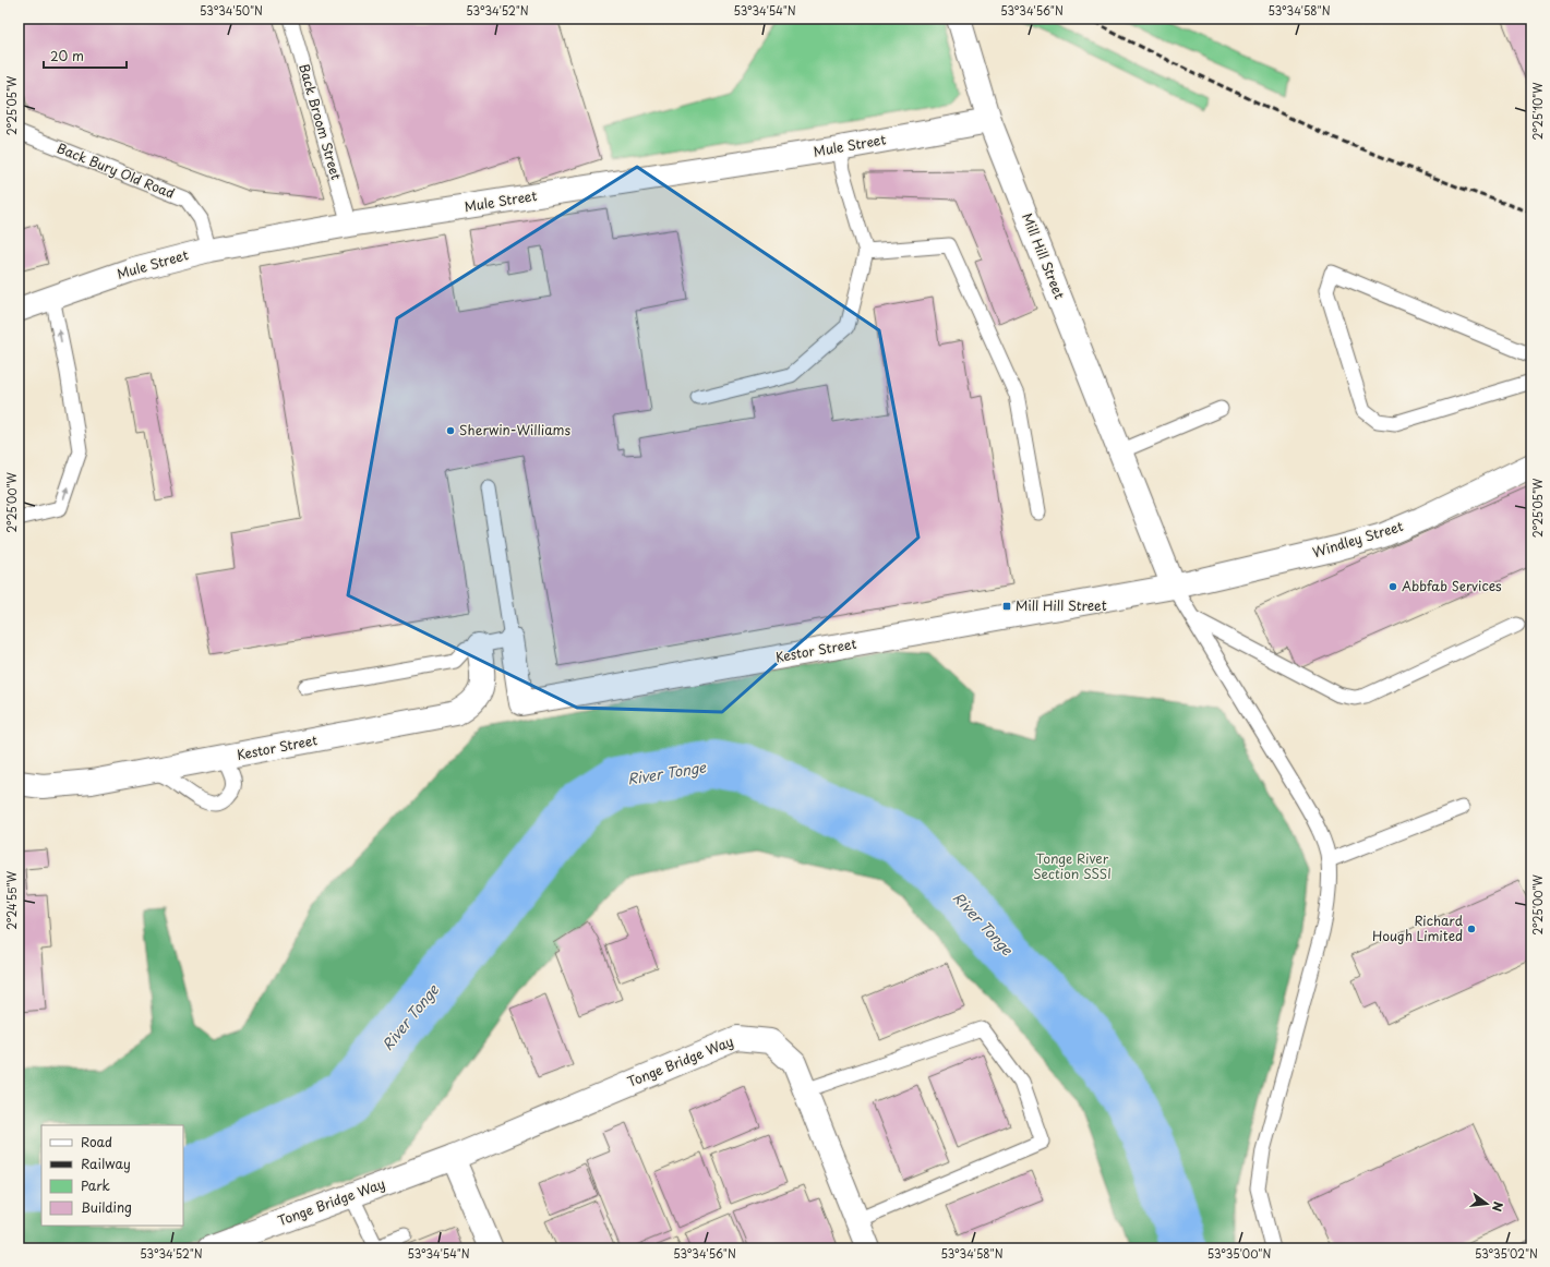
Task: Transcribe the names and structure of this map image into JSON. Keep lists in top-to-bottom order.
{
  "streets": {
    "street": [
      "Mule Street",
      "Mill Hill Street",
      "Windley Street",
      "Kestor Street",
      "Tonge Bridge Way"
    ],
    "lane": ["Back Broom Street", "Back Bury Old Road"]
  },
  "crossings": [
    ["Back Broom Street", "Mule Street"],
    ["Mule Street", "Back Bury Old Road"],
    ["Mule Street", "Mill Hill Street"],
    ["Mill Hill Street", "Windley Street"],
    ["Mill Hill Street", "Kestor Street"],
    ["Windley Street", "Kestor Street"]
  ],
  "water": ["River Tonge"],
  "parks": ["Tonge River Section SSSI"],
  "places": {
    "other": ["Sherwin-Williams", "Abbfab Services", "Richard Hough Limited"],
    "transit": ["Mill Hill Street"]
  },
  "legend": [
    "Road",
    "Railway",
    "Park",
    "Building"
  ],
  "scale_bar": "20 m",
  "north": "right",
  "coordinates": [
    "53°34'50\"N",
    "53°34'52\"N",
    "53°34'54\"N",
    "53°34'56\"N",
    "53°34'58\"N",
    "2°25'05\"W",
    "2°25'10\"W",
    "2°25'00\"W",
    "2°24'55\"W",
    "53°35'00\"N",
    "53°35'02\"N"
  ]
}
